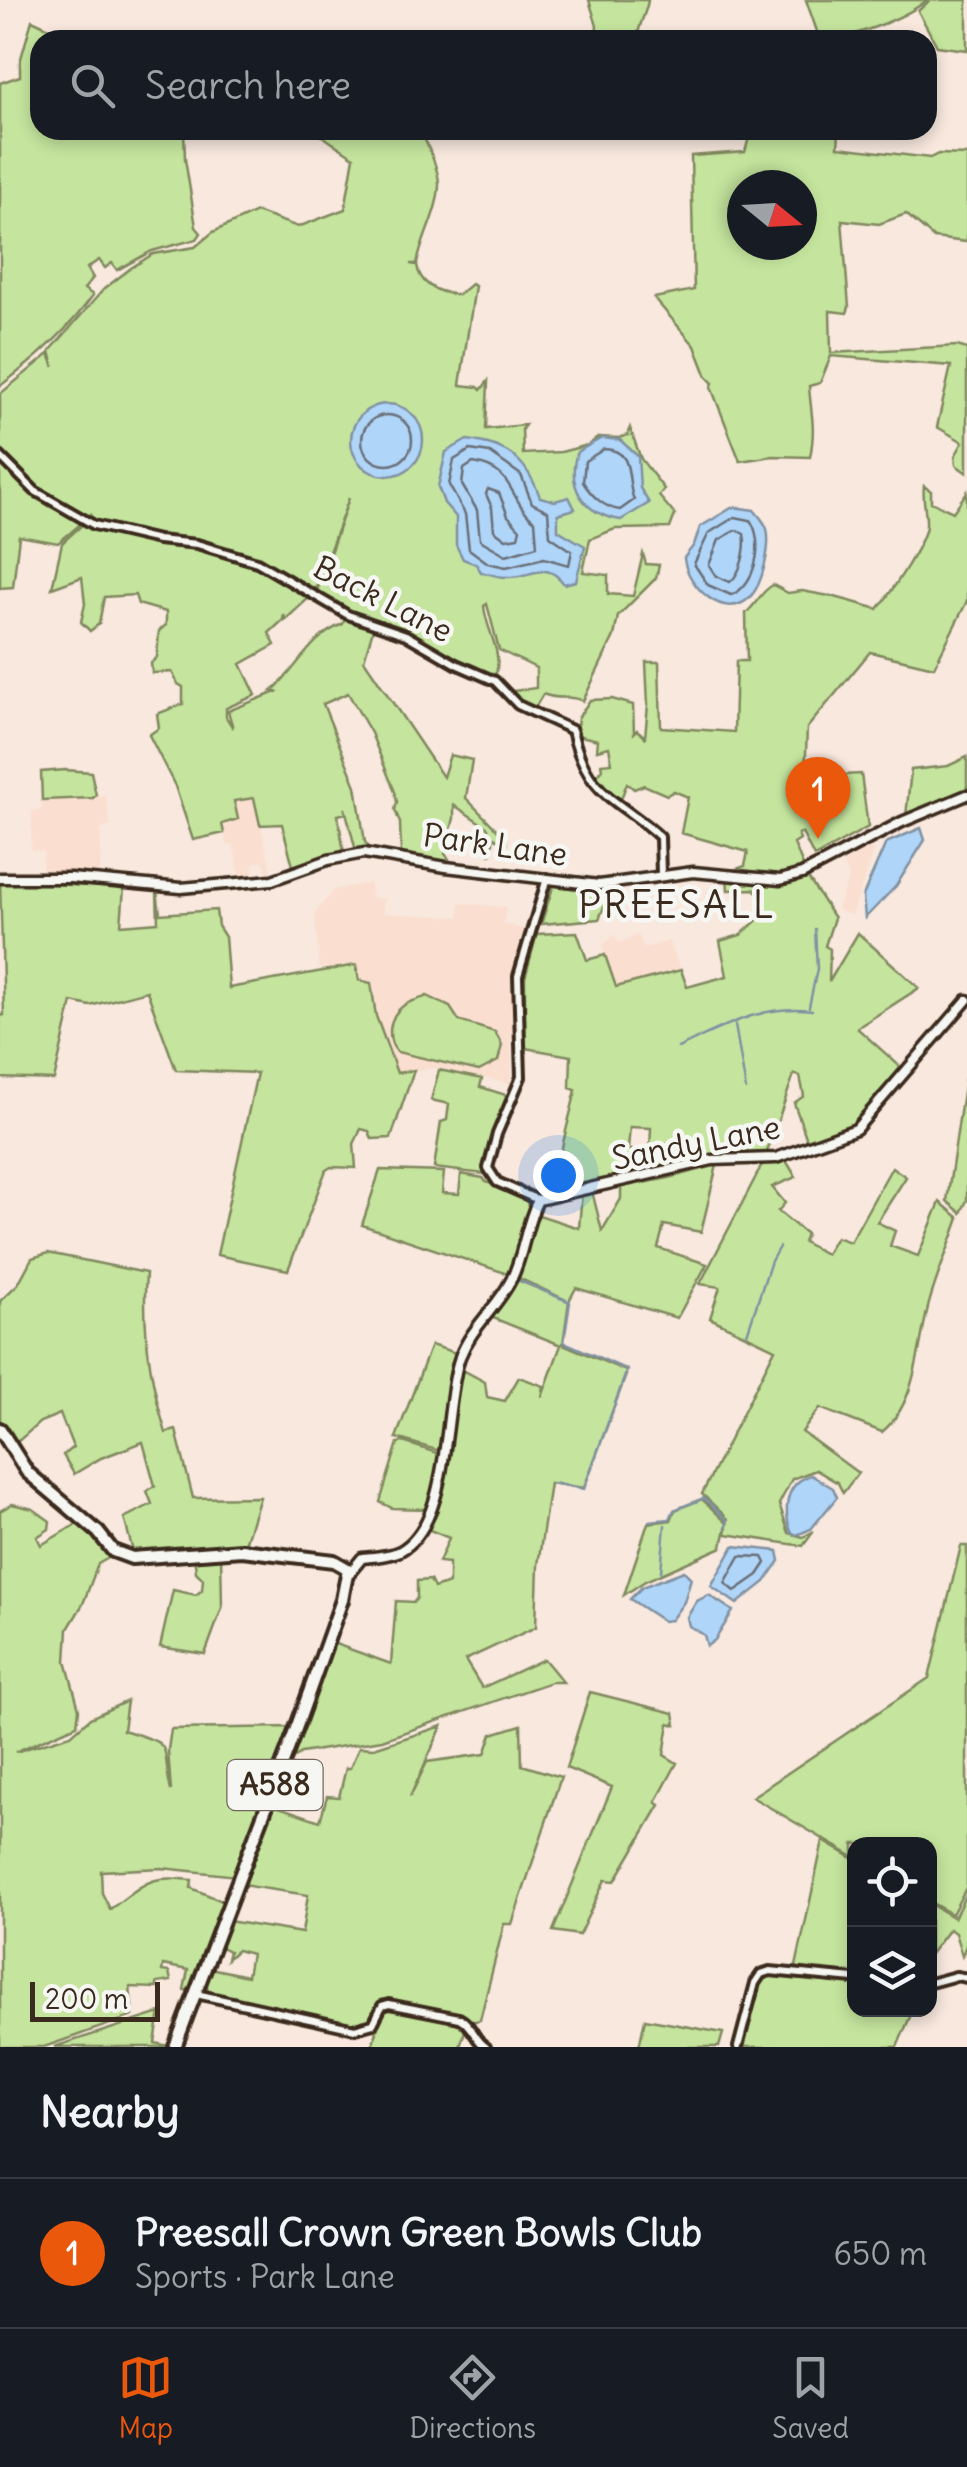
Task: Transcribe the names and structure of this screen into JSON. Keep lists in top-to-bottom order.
{
  "streets": {
    "main road": ["Park Lane", "Sandy Lane", "A588"],
    "street": ["Back Lane"]
  },
  "crossings": [
    ["Back Lane", "Park Lane"]
  ],
  "districts": ["PREESALL"],
  "scale_bar": "200 m",
  "north": "right",
  "page": {
    "search": "Search here",
    "pins": "1",
    "scale": "200 m",
    "heading": "Nearby",
    "list": [
      {
        "mark": "1",
        "name": "Preesall Crown Green Bowls Club",
        "note": "Sports · Park Lane",
        "value": "650 m"
      }
    ],
    "nav": ["Map", "Directions", "Saved"]
  }
}
